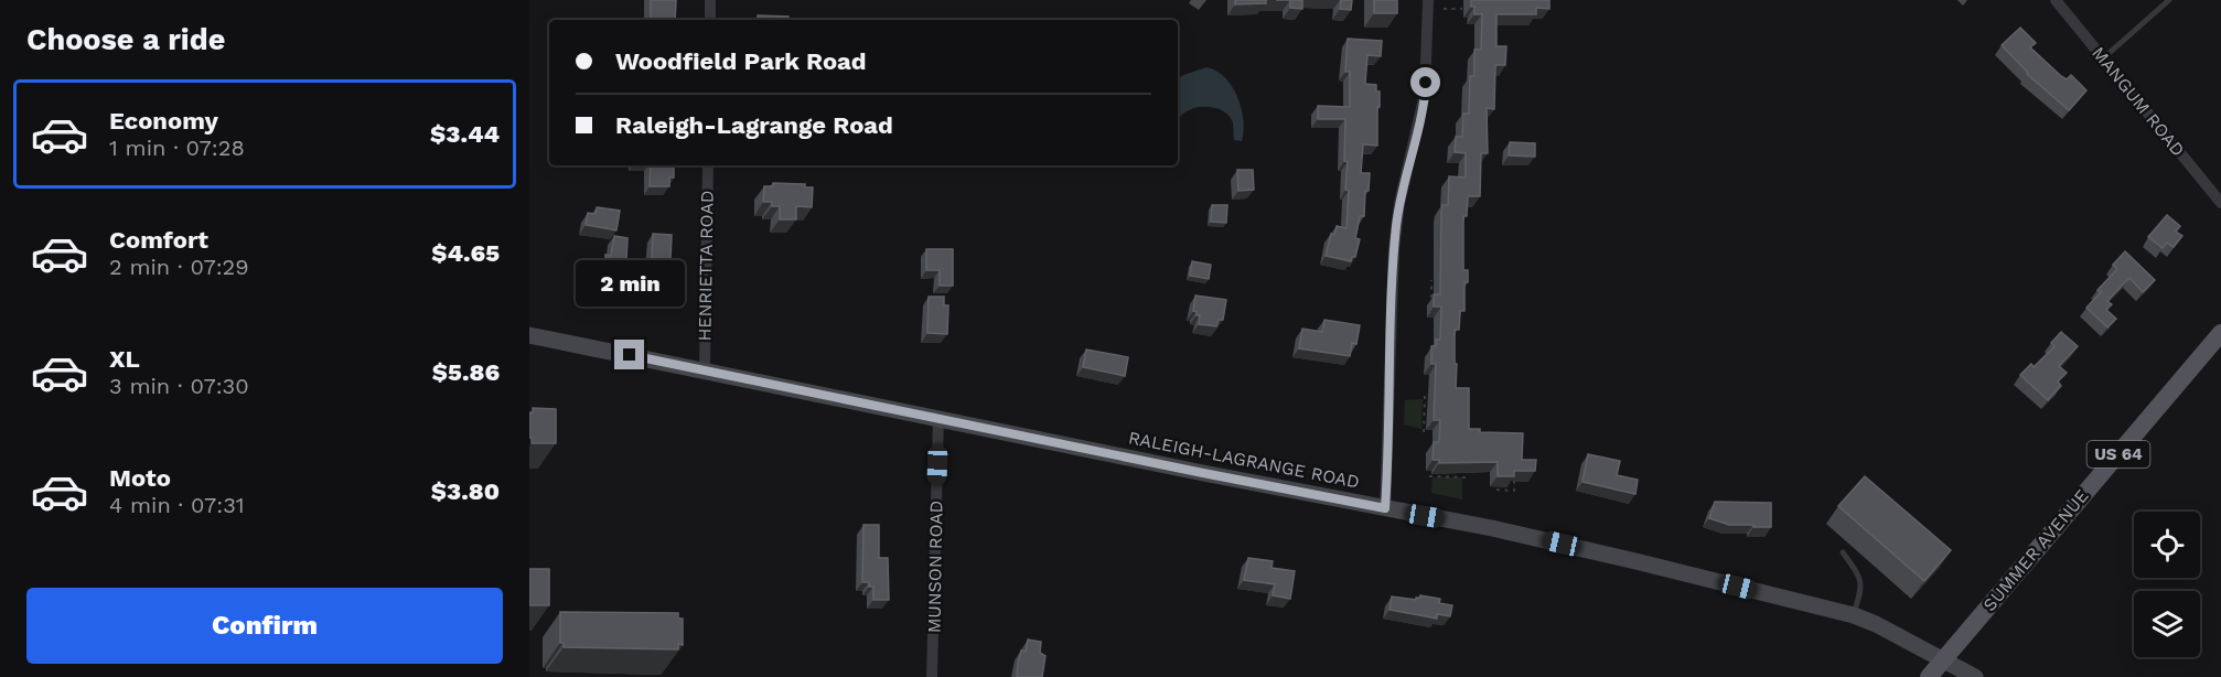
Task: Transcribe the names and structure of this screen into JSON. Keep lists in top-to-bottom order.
{
  "streets": {
    "main road": ["US 64", "RALEIGH-LAGRANGE ROAD", "SUMMER AVENUE"],
    "street": ["MANGUM ROAD", "HENRIETTA ROAD", "MUNSON ROAD"]
  },
  "crossings": [
    ["HENRIETTA ROAD", "RALEIGH-LAGRANGE ROAD"],
    ["RALEIGH-LAGRANGE ROAD", "SUMMER AVENUE"],
    ["RALEIGH-LAGRANGE ROAD", "MUNSON ROAD"]
  ],
  "page": {
    "heading": "Choose a ride",
    "banner": ["Woodfield Park Road", "Raleigh-Lagrange Road"],
    "list": [
      {
        "name": "Economy",
        "note": "1 min · 07:28",
        "value": "$3.44"
      },
      {
        "name": "Comfort",
        "note": "2 min · 07:29",
        "value": "$4.65"
      },
      {
        "name": "XL",
        "note": "3 min · 07:30",
        "value": "$5.86"
      },
      {
        "name": "Moto",
        "note": "4 min · 07:31",
        "value": "$3.80"
      }
    ],
    "bubble": "2 min",
    "buttons": "Confirm"
  }
}
